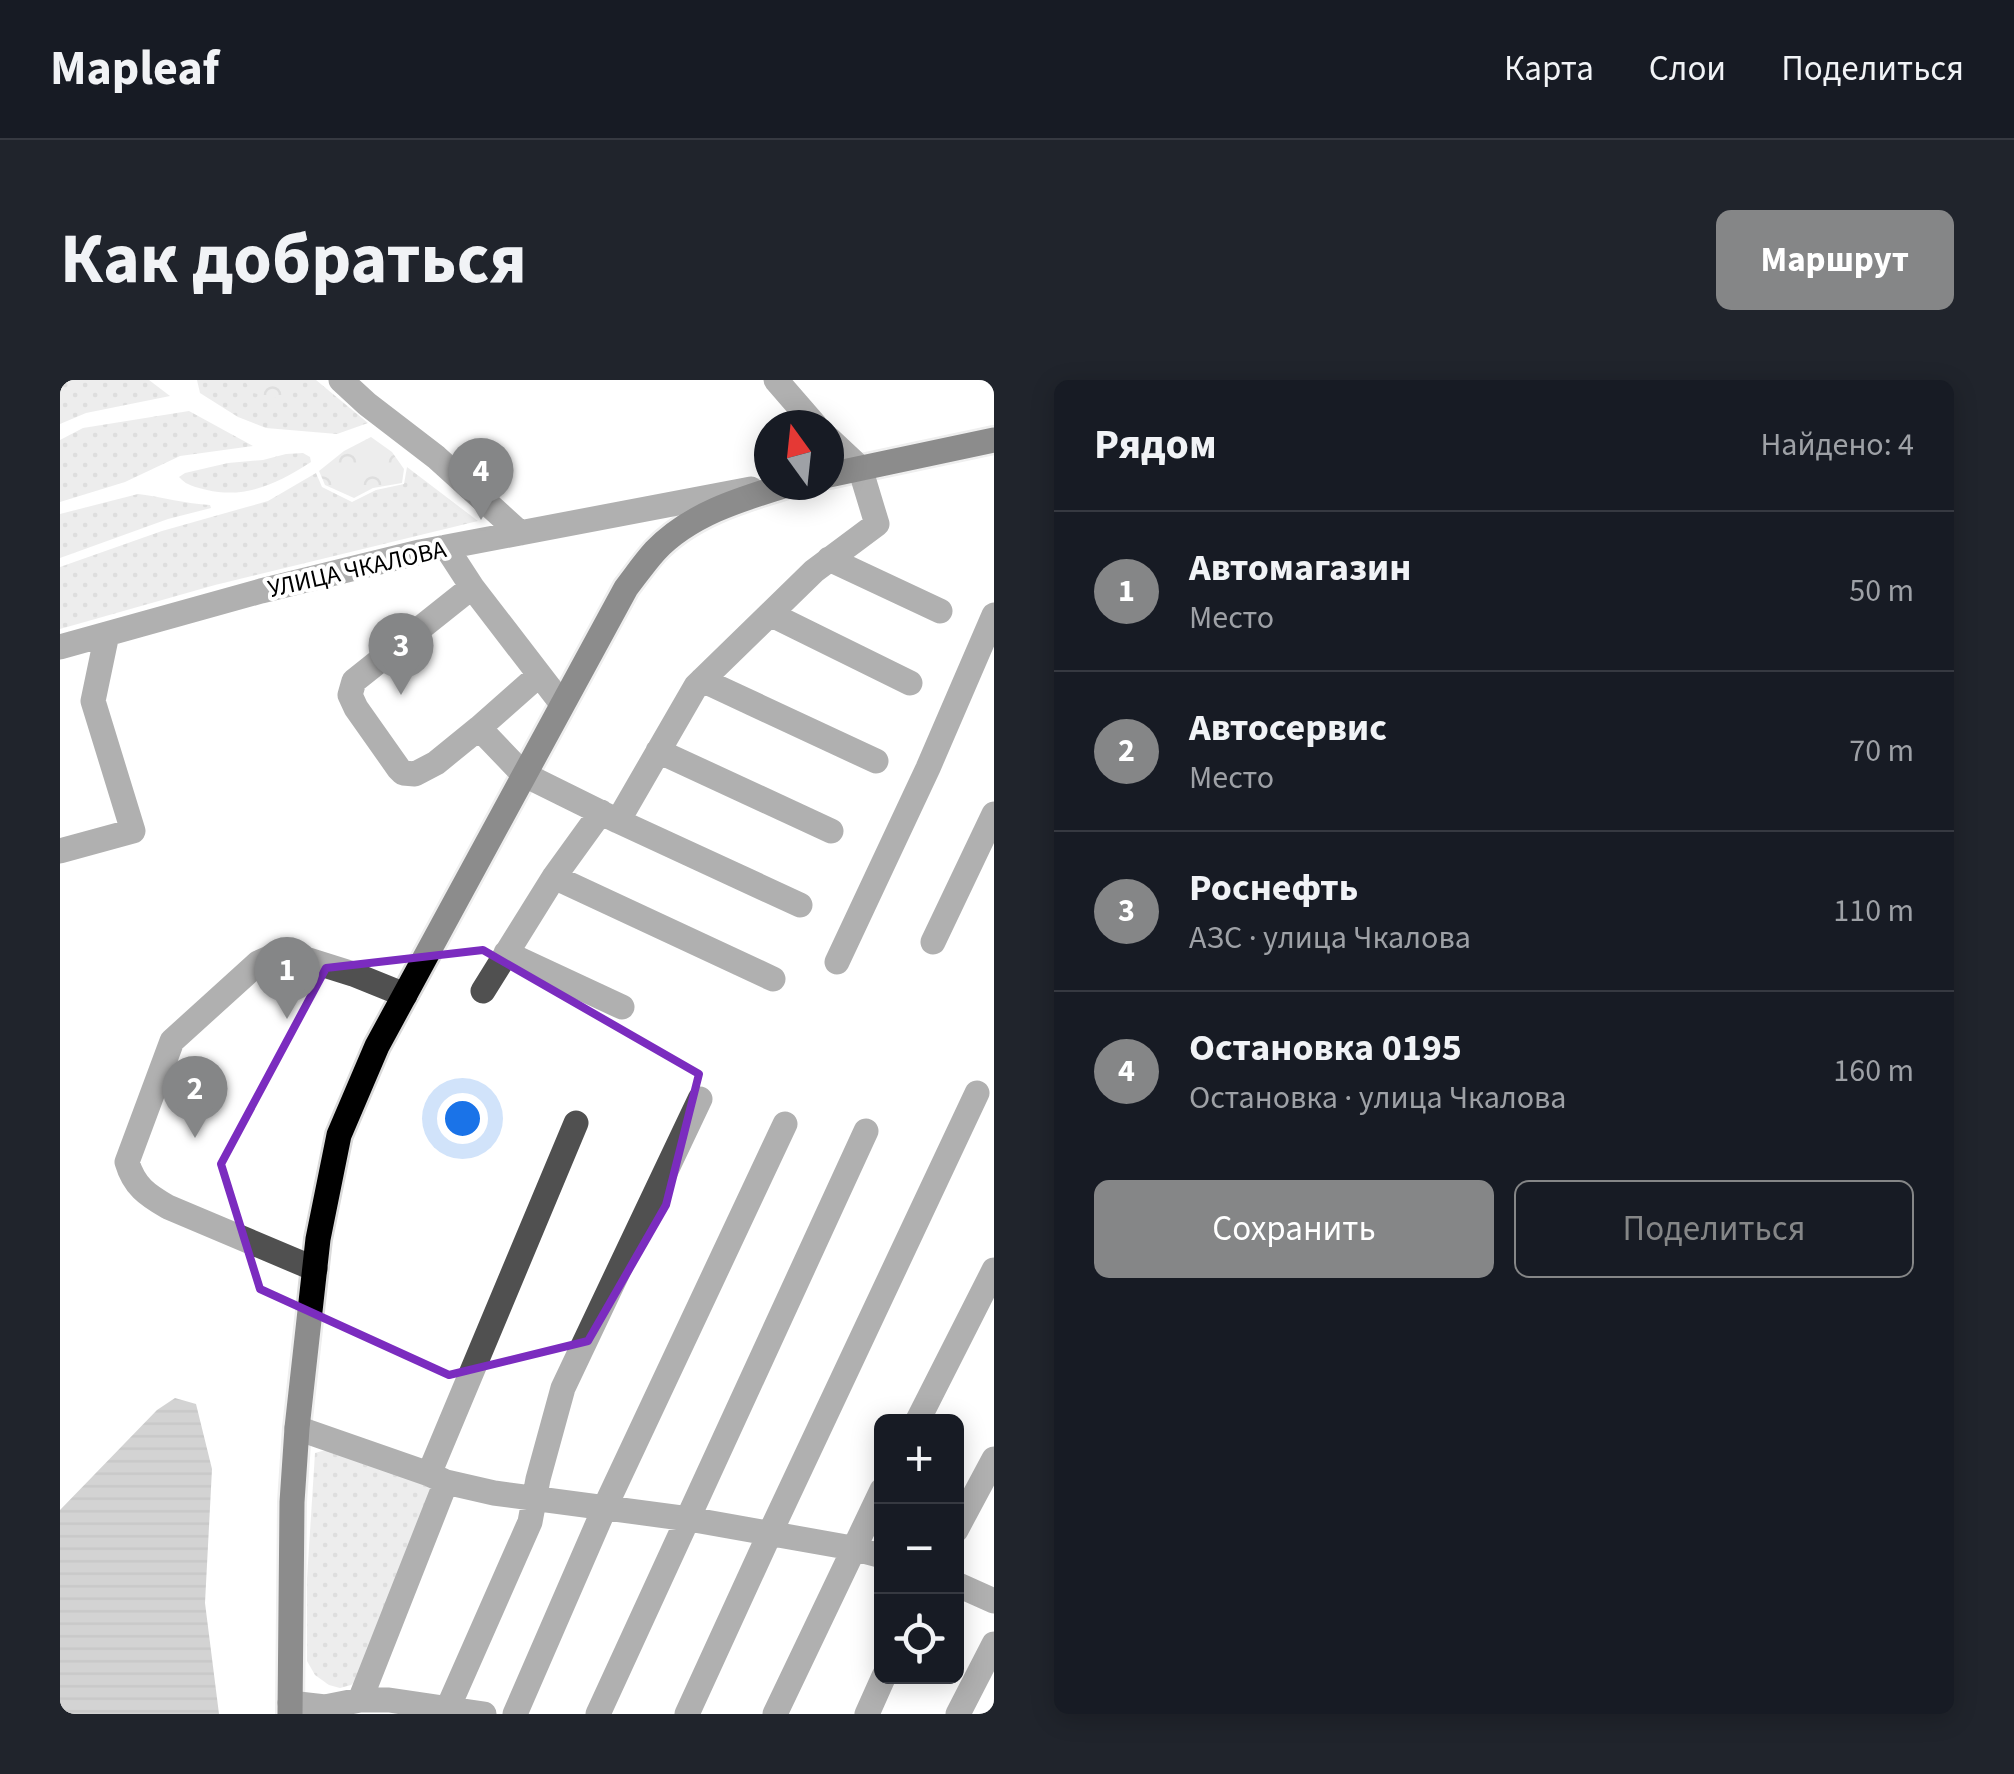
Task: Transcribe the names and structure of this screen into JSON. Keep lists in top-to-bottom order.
{
  "streets": {
    "street": ["УЛИЦА ЧКАЛОВА"]
  },
  "north": "top",
  "page": {
    "header": "Mapleaf",
    "nav": ["Карта", "Слои", "Поделиться"],
    "title": "Как добраться",
    "buttons": [
      "Маршрут",
      ["Сохранить", "Поделиться"]
    ],
    "heading": ["Рядом", "Найдено: 4"],
    "pins": [
      "4",
      "3",
      "1",
      "2"
    ],
    "list": [
      {
        "mark": "1",
        "name": "Автомагазин",
        "note": "Место",
        "value": "50 m"
      },
      {
        "mark": "2",
        "name": "Автосервис",
        "note": "Место",
        "value": "70 m"
      },
      {
        "mark": "3",
        "name": "Роснефть",
        "note": "АЗС · улица Чкалова",
        "value": "110 m"
      },
      {
        "mark": "4",
        "name": "Остановка 0195",
        "note": "Остановка · улица Чкалова",
        "value": "160 m"
      }
    ],
    "map_buttons": ["+", "−"]
  }
}
